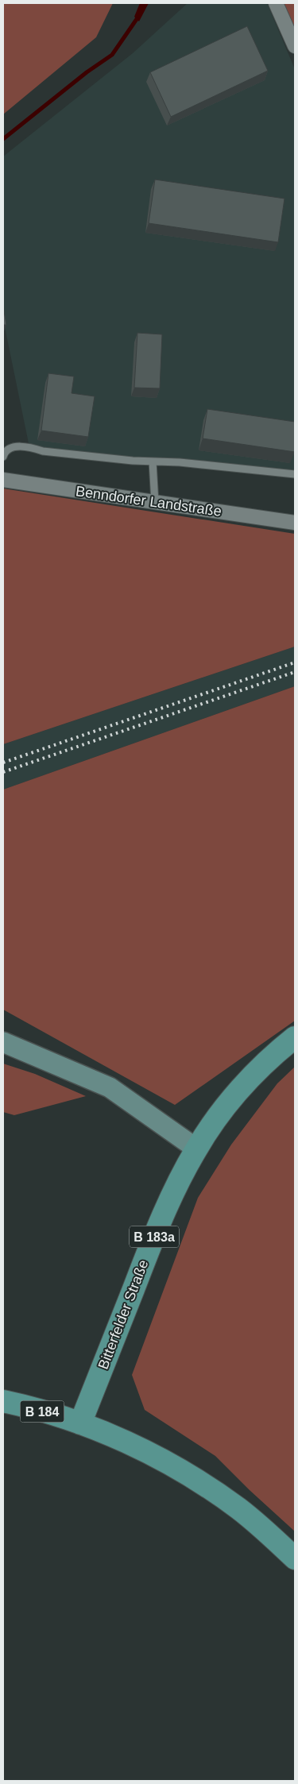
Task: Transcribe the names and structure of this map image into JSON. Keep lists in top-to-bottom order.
{
  "streets": {
    "main road": ["B 183a", "Bitterfelder Straße", "B 184"],
    "street": ["Benndorfer Landstraße"]
  },
  "crossings": [
    ["Bitterfelder Straße", "B 184"]
  ]
}
